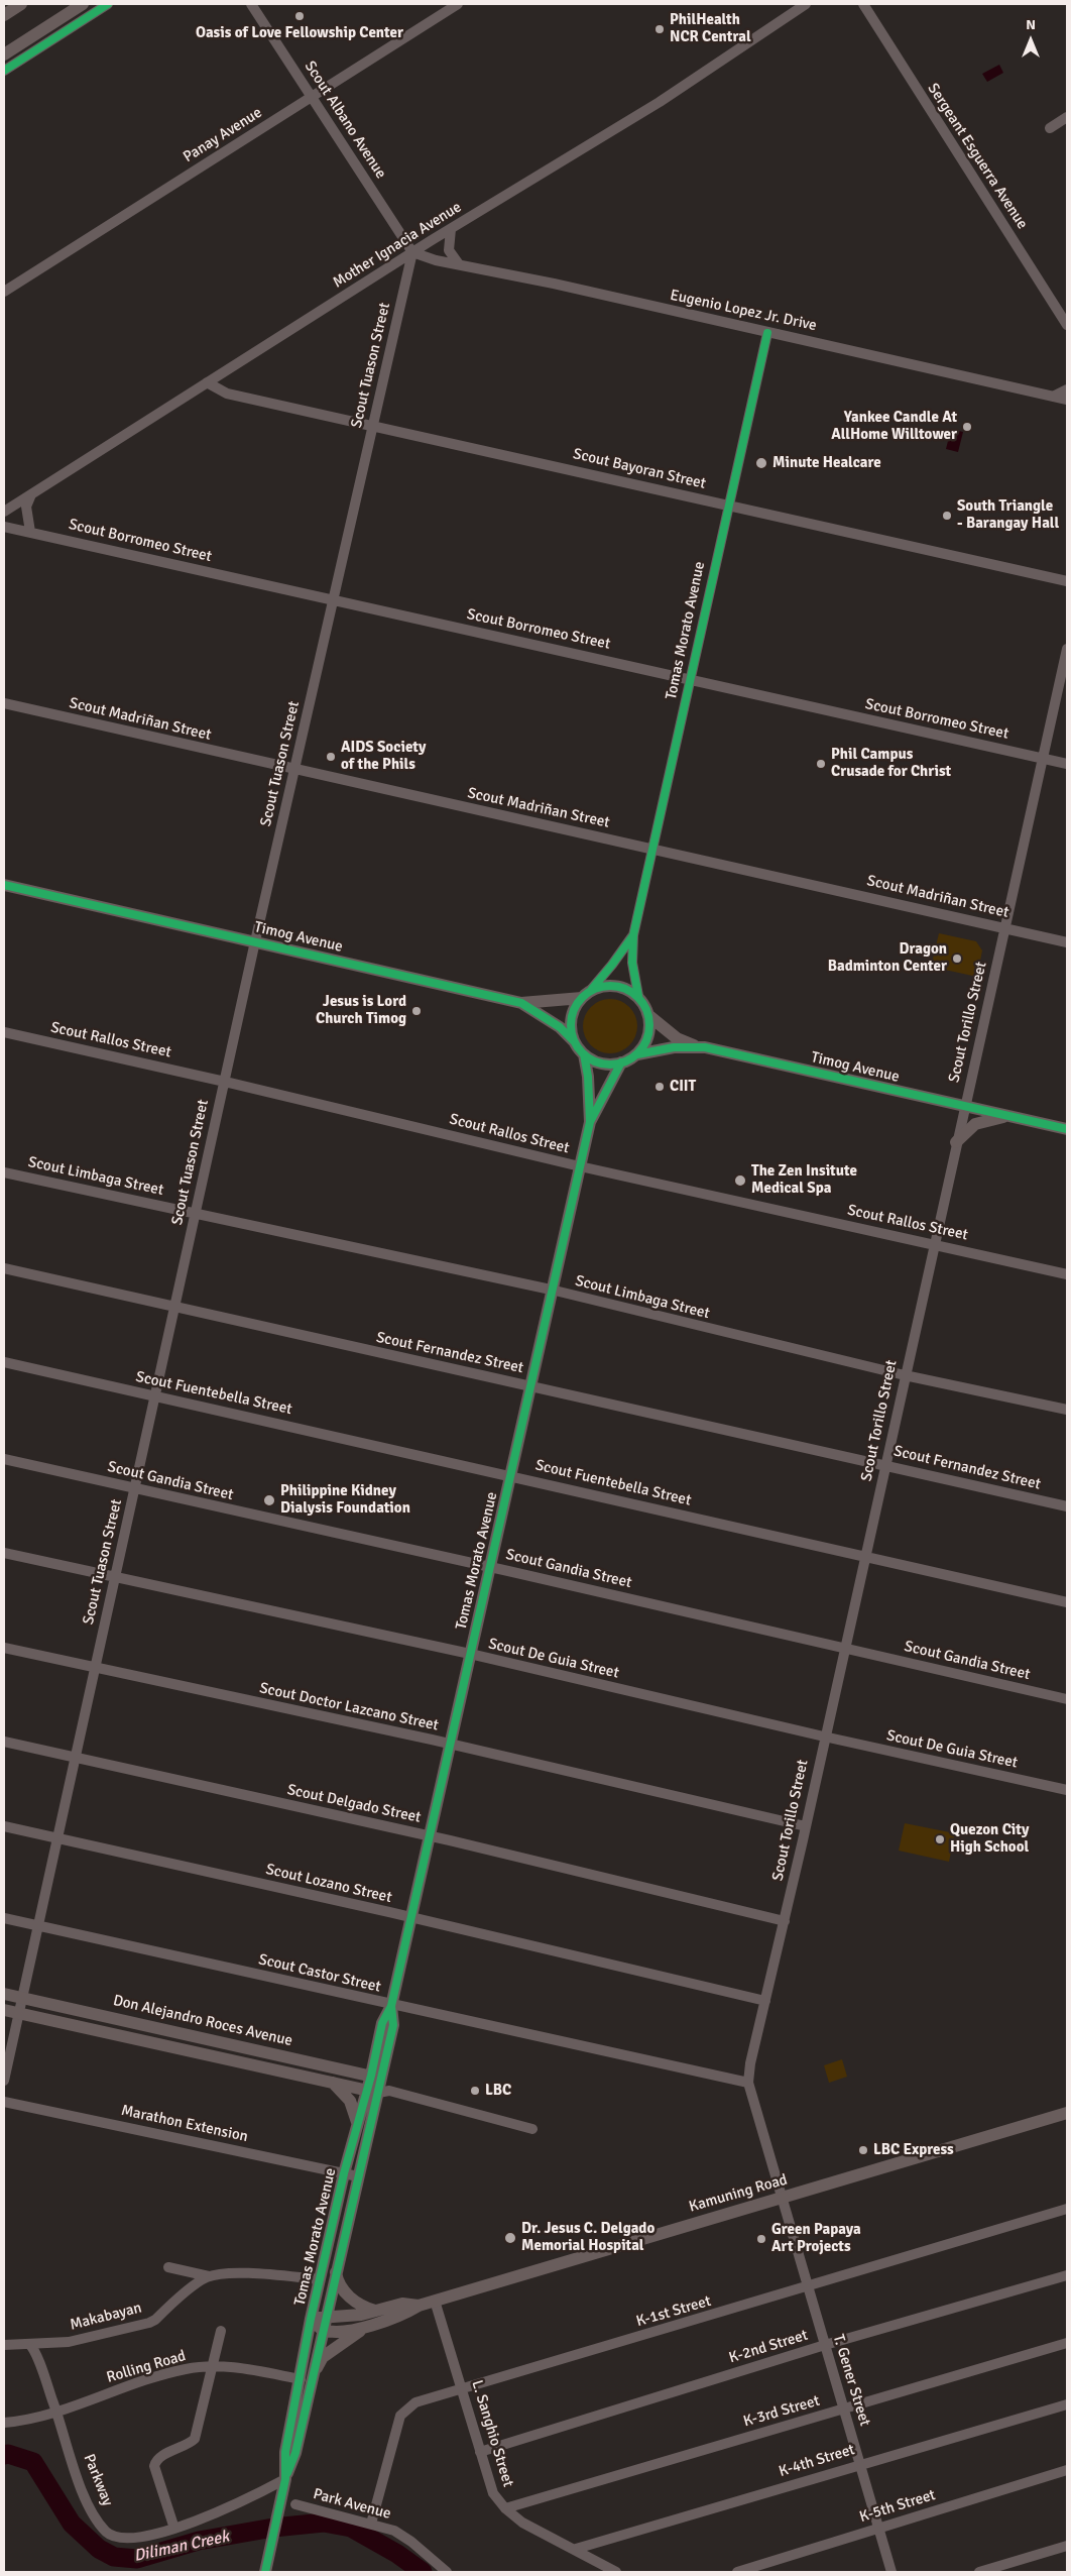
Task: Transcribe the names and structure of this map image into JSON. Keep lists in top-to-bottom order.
{
  "streets": {
    "main road": [
      "Tomas Morato Avenue",
      "Timog Avenue",
      "Don Alejandro Roces Avenue",
      "Kamuning Road"
    ],
    "street": [
      "Scout Albano Avenue",
      "Panay Avenue",
      "Sergeant Esguerra Avenue",
      "Mother Ignacia Avenue",
      "Eugenio Lopez Jr. Drive",
      "Scout Tuason Street",
      "Scout Bayoran Street",
      "Scout Borromeo Street",
      "Scout Madriñan Street",
      "Scout Torillo Street",
      "Scout Rallos Street",
      "Scout Limbaga Street",
      "Scout Fernandez Street",
      "Scout Fuentebella Street",
      "Scout Gandia Street",
      "Scout De Guia Street",
      "Scout Doctor Lazcano Street",
      "Scout Delgado Street",
      "Scout Lozano Street",
      "Scout Castor Street",
      "Marathon Extension",
      "K-1st Street",
      "Makabayan",
      "K-2nd Street",
      "Rolling Road",
      "T. Gener Street",
      "K-3rd Street",
      "L. Sanghio Street",
      "K-4th Street",
      "Parkway",
      "Park Avenue",
      "K-5th Street"
    ]
  },
  "crossings": [
    ["Scout Albano Avenue", "Panay Avenue"],
    ["Scout Albano Avenue", "Mother Ignacia Avenue"],
    ["Scout Albano Avenue", "Eugenio Lopez Jr. Drive"],
    ["Scout Albano Avenue", "Scout Tuason Street"],
    ["Mother Ignacia Avenue", "Eugenio Lopez Jr. Drive"],
    ["Mother Ignacia Avenue", "Scout Tuason Street"],
    ["Mother Ignacia Avenue", "Scout Bayoran Street"],
    ["Eugenio Lopez Jr. Drive", "Scout Tuason Street"],
    ["Eugenio Lopez Jr. Drive", "Tomas Morato Avenue"],
    ["Scout Tuason Street", "Scout Bayoran Street"],
    ["Scout Tuason Street", "Scout Borromeo Street"],
    ["Scout Tuason Street", "Scout Madriñan Street"],
    ["Scout Tuason Street", "Timog Avenue"],
    ["Scout Tuason Street", "Scout Rallos Street"],
    ["Scout Tuason Street", "Scout Limbaga Street"],
    ["Scout Tuason Street", "Scout Fernandez Street"],
    ["Scout Tuason Street", "Scout Fuentebella Street"],
    ["Scout Tuason Street", "Scout Gandia Street"],
    ["Scout Tuason Street", "Scout De Guia Street"],
    ["Scout Tuason Street", "Scout Doctor Lazcano Street"],
    ["Scout Tuason Street", "Scout Delgado Street"],
    ["Scout Tuason Street", "Scout Lozano Street"],
    ["Scout Tuason Street", "Scout Castor Street"],
    ["Scout Tuason Street", "Don Alejandro Roces Avenue"],
    ["Scout Bayoran Street", "Tomas Morato Avenue"],
    ["Scout Borromeo Street", "Tomas Morato Avenue"],
    ["Scout Borromeo Street", "Scout Torillo Street"],
    ["Tomas Morato Avenue", "Scout Madriñan Street"],
    ["Tomas Morato Avenue", "Timog Avenue"],
    ["Tomas Morato Avenue", "Scout Rallos Street"],
    ["Tomas Morato Avenue", "Scout Limbaga Street"],
    ["Tomas Morato Avenue", "Scout Fernandez Street"],
    ["Tomas Morato Avenue", "Scout Fuentebella Street"],
    ["Tomas Morato Avenue", "Scout Gandia Street"],
    ["Tomas Morato Avenue", "Scout De Guia Street"],
    ["Tomas Morato Avenue", "Scout Doctor Lazcano Street"],
    ["Tomas Morato Avenue", "Scout Delgado Street"],
    ["Tomas Morato Avenue", "Scout Lozano Street"],
    ["Tomas Morato Avenue", "Scout Castor Street"],
    ["Tomas Morato Avenue", "Don Alejandro Roces Avenue"],
    ["Tomas Morato Avenue", "Marathon Extension"],
    ["Tomas Morato Avenue", "Kamuning Road"],
    ["Tomas Morato Avenue", "Rolling Road"],
    ["Tomas Morato Avenue", "Parkway"],
    ["Scout Madriñan Street", "Scout Torillo Street"],
    ["Timog Avenue", "Scout Torillo Street"],
    ["Scout Torillo Street", "Scout Rallos Street"],
    ["Scout Torillo Street", "Scout Limbaga Street"],
    ["Scout Torillo Street", "Scout Fernandez Street"],
    ["Scout Torillo Street", "Scout Fuentebella Street"],
    ["Scout Torillo Street", "Scout Gandia Street"],
    ["Scout Torillo Street", "Scout De Guia Street"],
    ["Scout Torillo Street", "Scout Doctor Lazcano Street"],
    ["Scout Torillo Street", "Scout Delgado Street"],
    ["Scout Torillo Street", "Scout Lozano Street"],
    ["Scout Torillo Street", "Scout Castor Street"],
    ["Scout Torillo Street", "Kamuning Road"],
    ["Scout Torillo Street", "T. Gener Street"],
    ["Kamuning Road", "T. Gener Street"],
    ["Kamuning Road", "L. Sanghio Street"],
    ["K-1st Street", "T. Gener Street"],
    ["K-1st Street", "L. Sanghio Street"],
    ["K-1st Street", "Park Avenue"],
    ["Makabayan", "Parkway"],
    ["K-2nd Street", "T. Gener Street"],
    ["K-2nd Street", "L. Sanghio Street"],
    ["Rolling Road", "Parkway"],
    ["T. Gener Street", "K-3rd Street"],
    ["T. Gener Street", "K-4th Street"],
    ["T. Gener Street", "K-5th Street"],
    ["K-3rd Street", "L. Sanghio Street"],
    ["L. Sanghio Street", "K-4th Street"]
  ],
  "water": ["Diliman Creek"],
  "places": [
    "Oasis of Love Fellowship Center",
    "PhilHealth NCR Central",
    "Yankee Candle At AllHome Willtower",
    "Minute Healcare",
    "South Triangle - Barangay Hall",
    "AIDS Society of the Phils",
    "Phil Campus Crusade for Christ",
    "Dragon Badminton Center",
    "Jesus is Lord Church Timog",
    "CIIT",
    "The Zen Insitute Medical Spa",
    "Philippine Kidney Dialysis Foundation",
    "Quezon City High School",
    "LBC",
    "LBC Express",
    "Dr. Jesus C. Delgado Memorial Hospital",
    "Green Papaya Art Projects"
  ],
  "north": "top"
}
